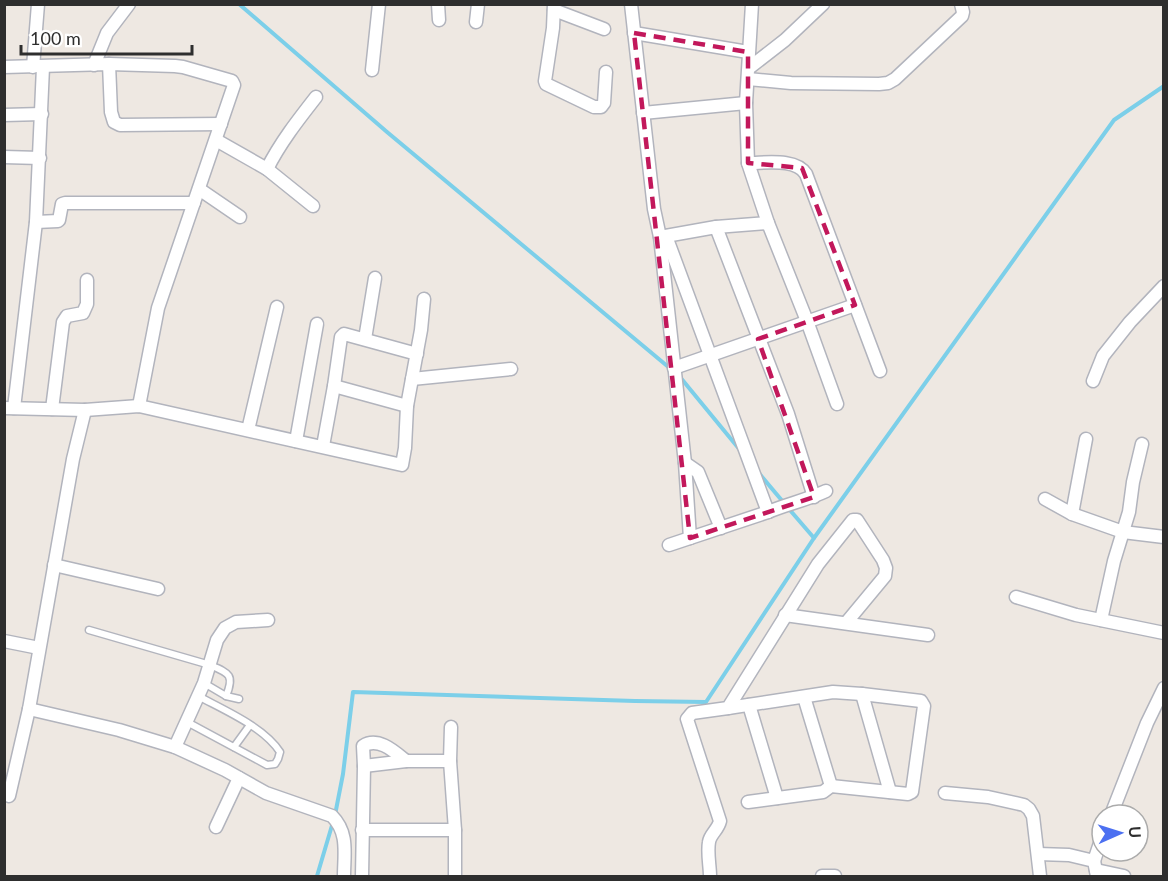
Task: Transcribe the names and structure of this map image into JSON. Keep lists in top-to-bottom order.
{
  "scale_bar": "100 m",
  "north": "right"
}
